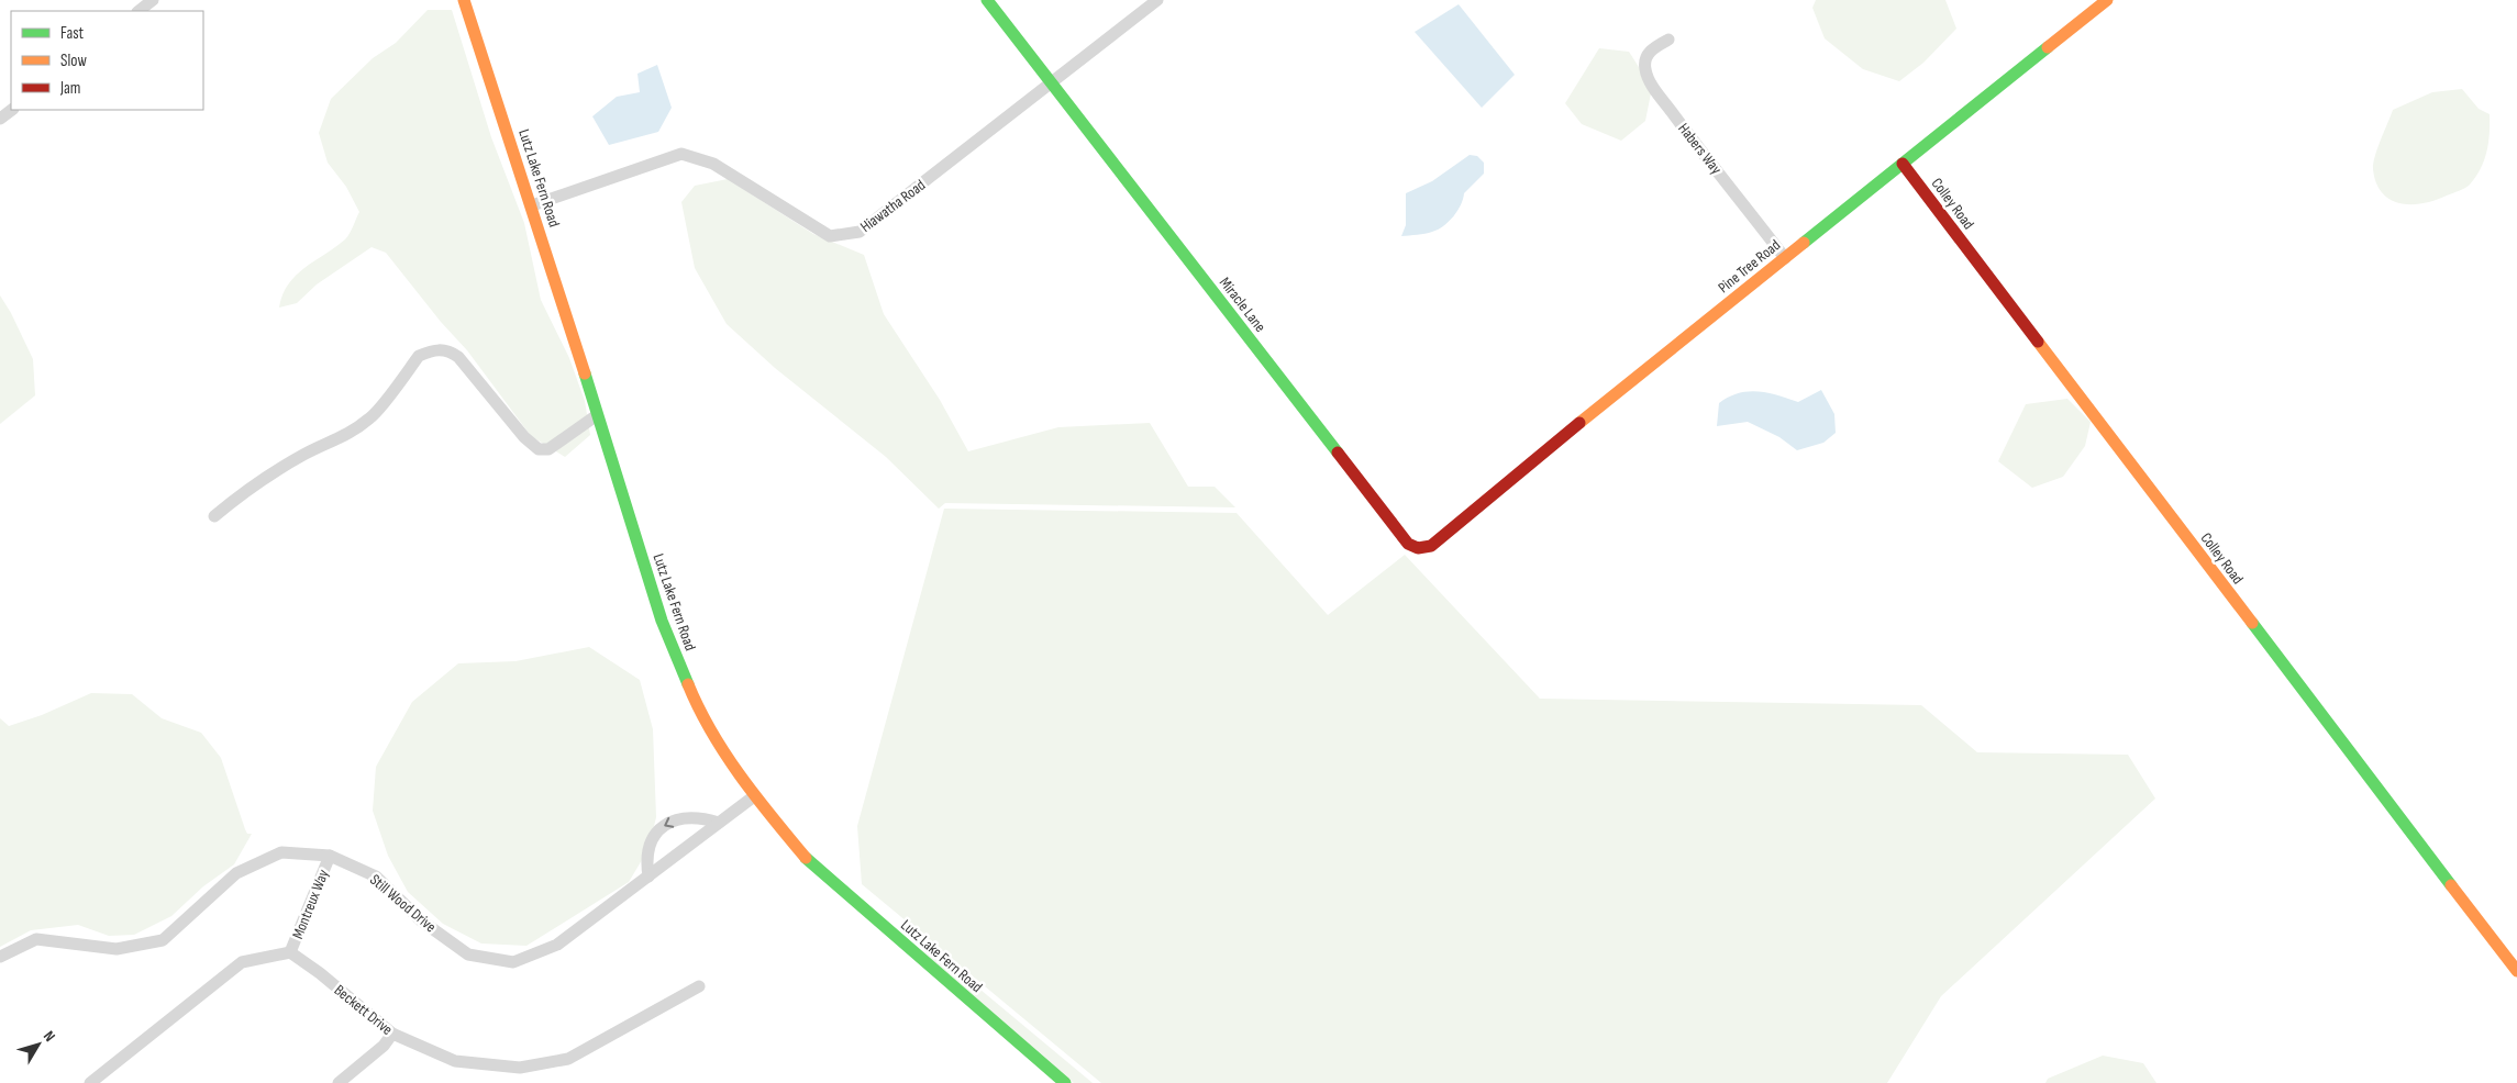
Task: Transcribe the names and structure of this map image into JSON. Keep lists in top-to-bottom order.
{
  "streets": {
    "street": [
      "Habers Way",
      "Lutz Lake Fern Road",
      "Colley Road",
      "Hiawatha Road",
      "Pine Tree Road",
      "Miracle Lane",
      "Still Wood Drive",
      "Montreux Way",
      "Beckett Drive"
    ]
  },
  "crossings": [
    ["Habers Way", "Pine Tree Road"],
    ["Lutz Lake Fern Road", "Hiawatha Road"],
    ["Lutz Lake Fern Road", "Still Wood Drive"],
    ["Colley Road", "Pine Tree Road"],
    ["Hiawatha Road", "Miracle Lane"],
    ["Pine Tree Road", "Miracle Lane"],
    ["Still Wood Drive", "Montreux Way"],
    ["Montreux Way", "Beckett Drive"]
  ],
  "legend": ["Fast", "Slow", "Jam"],
  "north": "top right"
}
